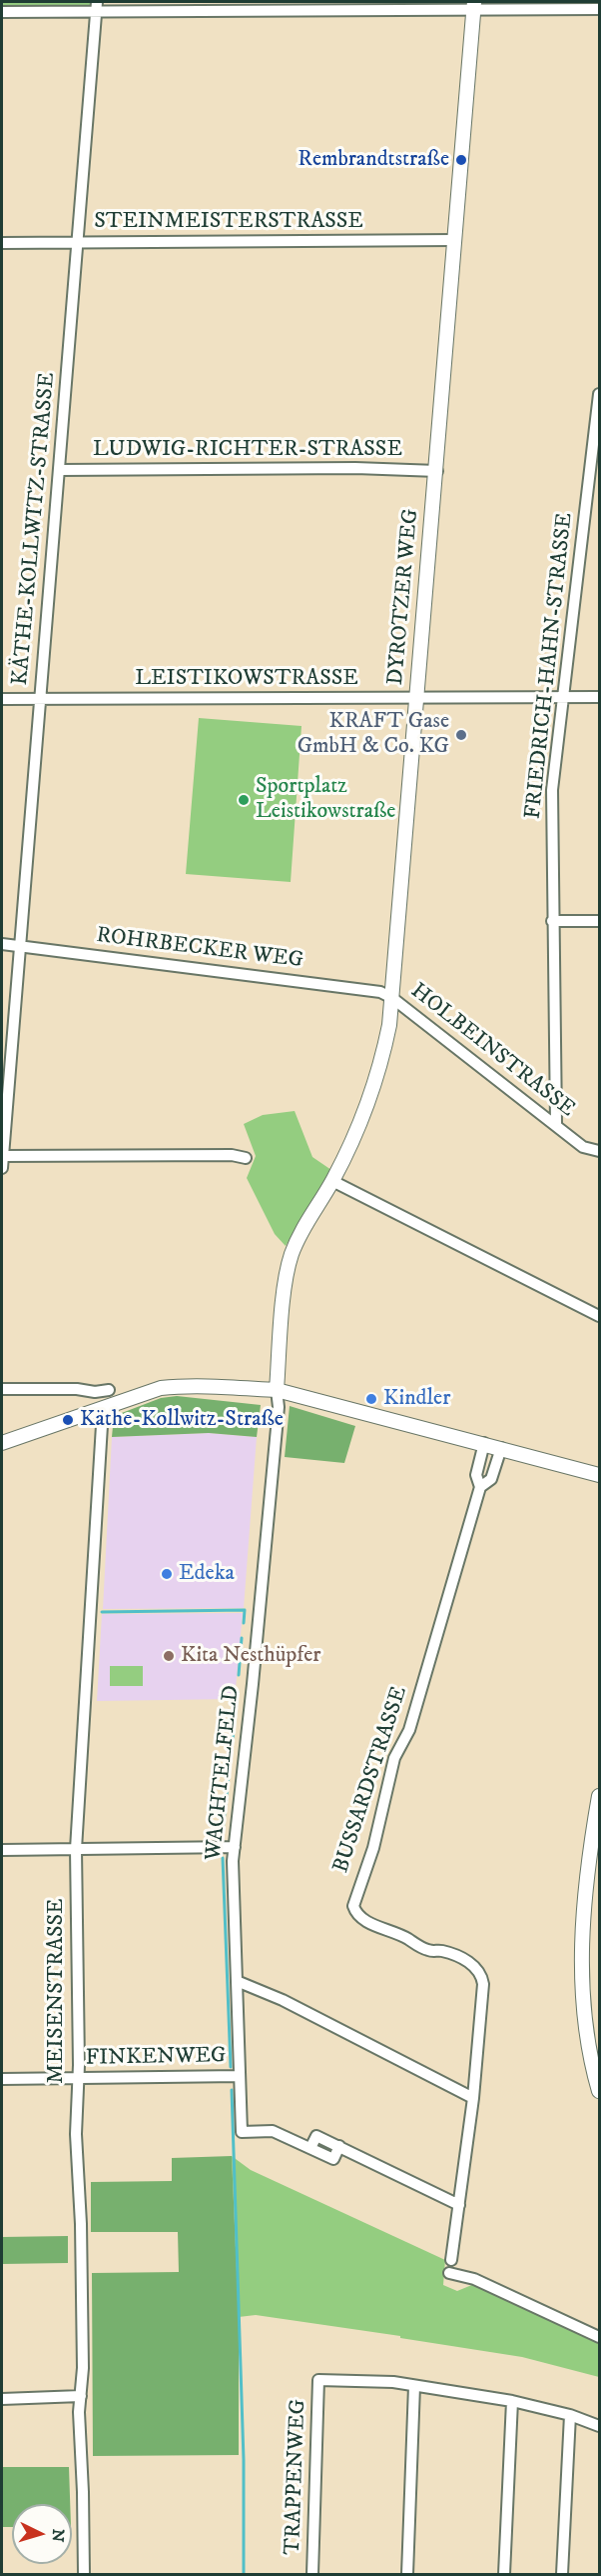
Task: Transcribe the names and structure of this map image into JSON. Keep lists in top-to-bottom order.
{
  "streets": {
    "street": [
      "STEINMEISTERSTRASSE",
      "LUDWIG-RICHTER-STRASSE",
      "KÄTHE-KOLLWITZ-STRASSE",
      "DYROTZER WEG",
      "FRIEDRICH-HAHN-STRASSE",
      "LEISTIKOWSTRASSE",
      "ROHRBECKER WEG",
      "HOLBEINSTRASSE",
      "WACHTELFELD",
      "BUSSARDSTRASSE",
      "MEISENSTRASSE",
      "FINKENWEG",
      "TRAPPENWEG"
    ]
  },
  "crossings": [
    ["STEINMEISTERSTRASSE", "KÄTHE-KOLLWITZ-STRASSE"],
    ["STEINMEISTERSTRASSE", "DYROTZER WEG"],
    ["LUDWIG-RICHTER-STRASSE", "KÄTHE-KOLLWITZ-STRASSE"],
    ["LUDWIG-RICHTER-STRASSE", "DYROTZER WEG"],
    ["KÄTHE-KOLLWITZ-STRASSE", "LEISTIKOWSTRASSE"],
    ["KÄTHE-KOLLWITZ-STRASSE", "ROHRBECKER WEG"],
    ["DYROTZER WEG", "LEISTIKOWSTRASSE"],
    ["DYROTZER WEG", "ROHRBECKER WEG"],
    ["DYROTZER WEG", "HOLBEINSTRASSE"],
    ["DYROTZER WEG", "WACHTELFELD"],
    ["FRIEDRICH-HAHN-STRASSE", "LEISTIKOWSTRASSE"],
    ["FRIEDRICH-HAHN-STRASSE", "HOLBEINSTRASSE"],
    ["ROHRBECKER WEG", "HOLBEINSTRASSE"],
    ["WACHTELFELD", "BUSSARDSTRASSE"],
    ["WACHTELFELD", "FINKENWEG"],
    ["MEISENSTRASSE", "FINKENWEG"]
  ],
  "places": [
    "Rembrandtstraße",
    "KRAFT Gase GmbH & Co. KG",
    "Sportplatz Leistikowstraße",
    "Kindler",
    "Käthe-Kollwitz-Straße",
    "Edeka",
    "Kita Nesthüpfer"
  ],
  "north": "right"
}
